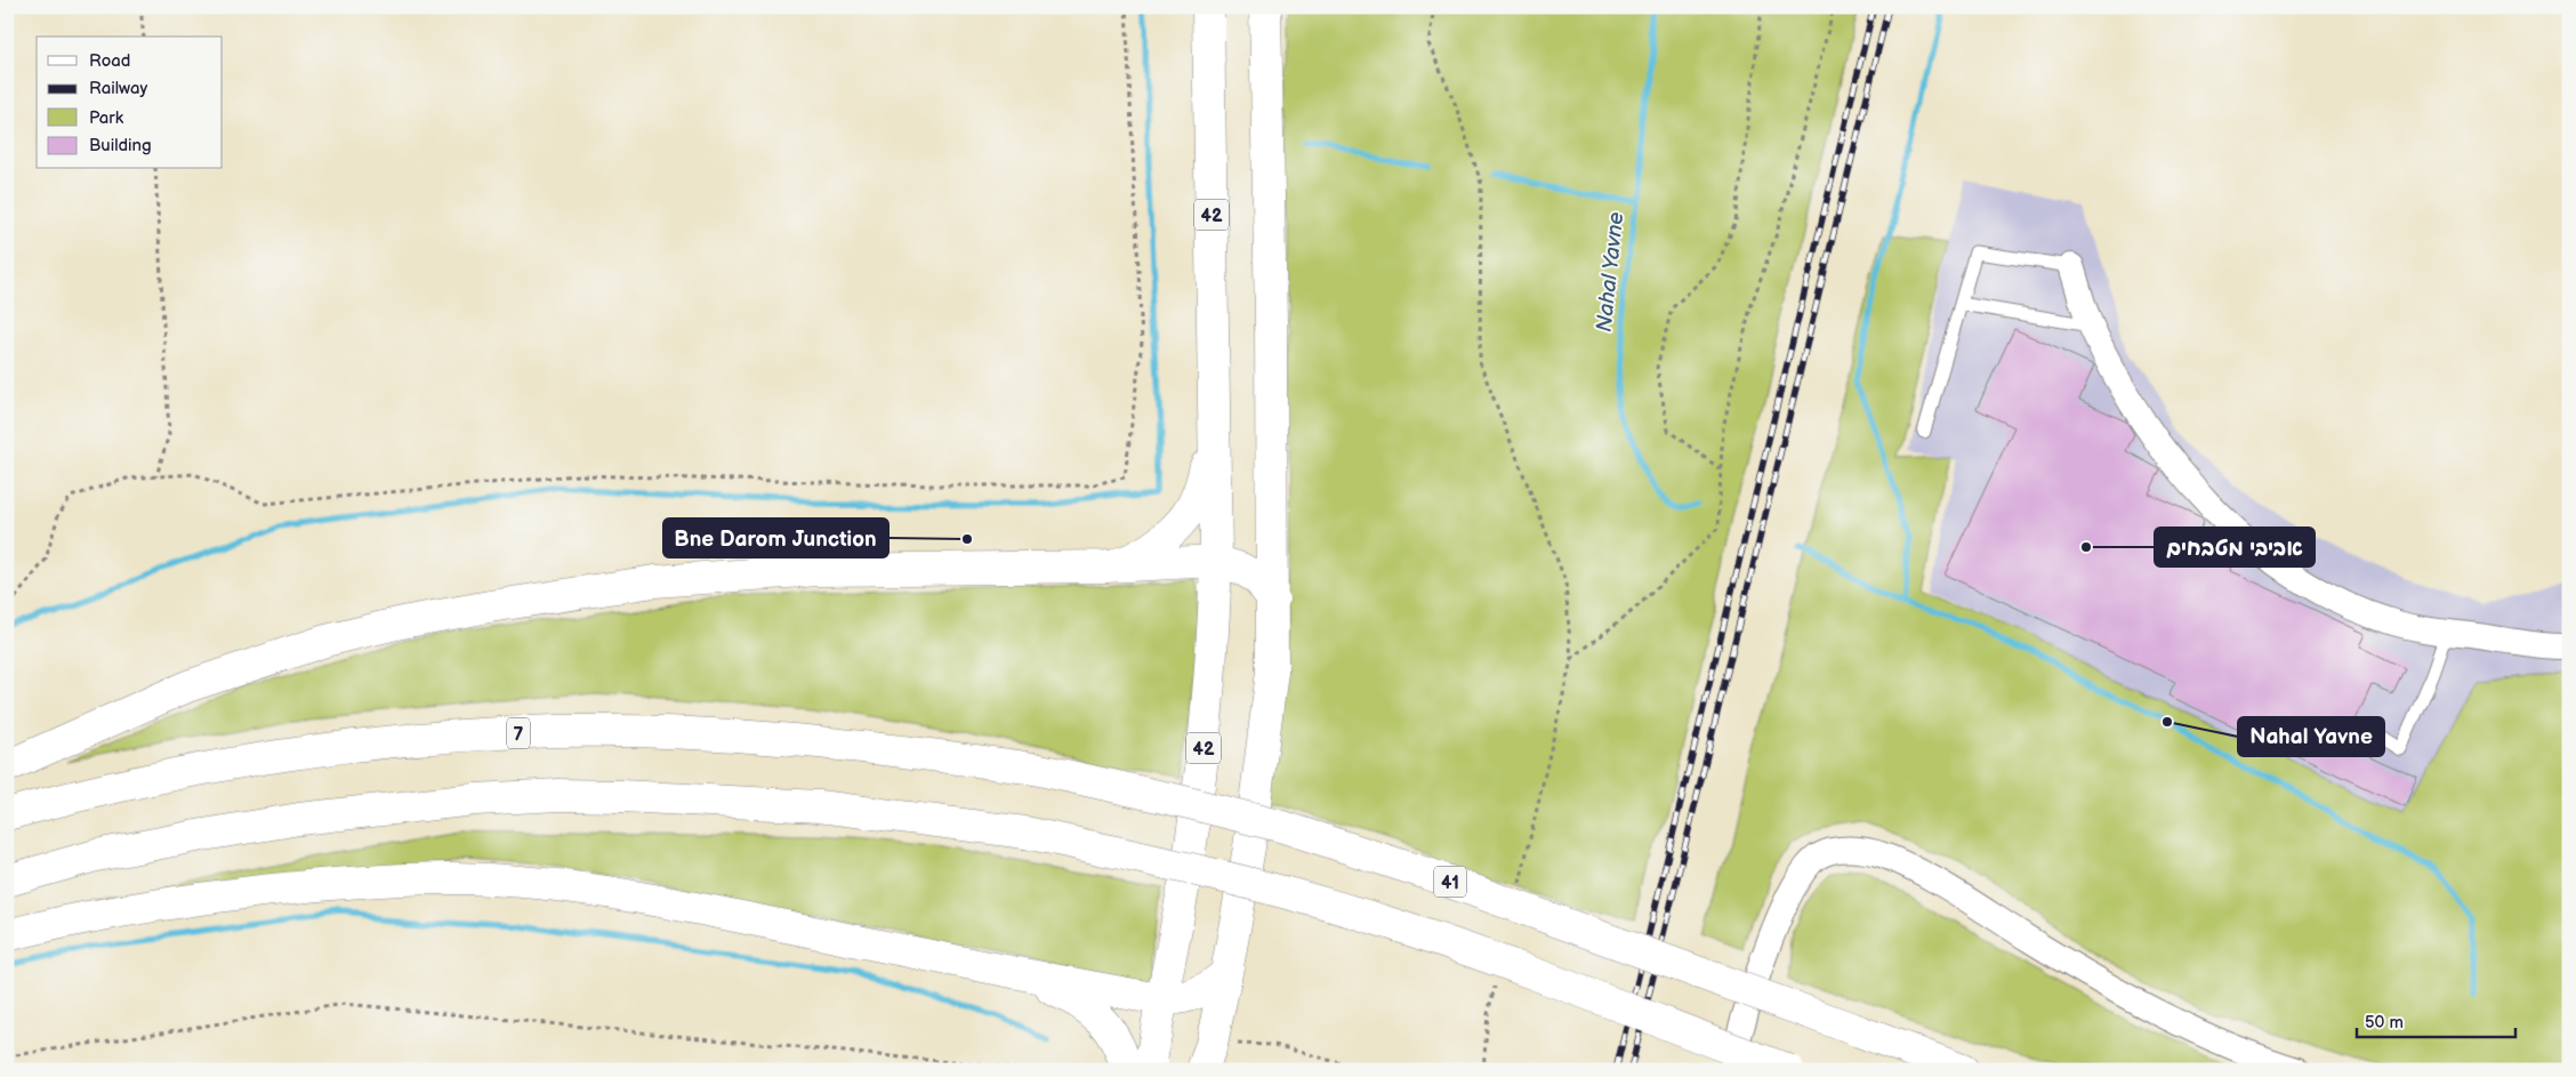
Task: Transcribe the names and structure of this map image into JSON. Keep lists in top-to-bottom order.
{
  "streets": {
    "highway": ["42", "7", "41"]
  },
  "crossings": [
    ["7", "41"]
  ],
  "water": ["Nahal Yavne"],
  "places": ["Bne Darom Junction", "אביבי מטבחים", "Nahal Yavne"],
  "legend": [
    "Road",
    "Railway",
    "Park",
    "Building"
  ],
  "scale_bar": "50 m"
}
